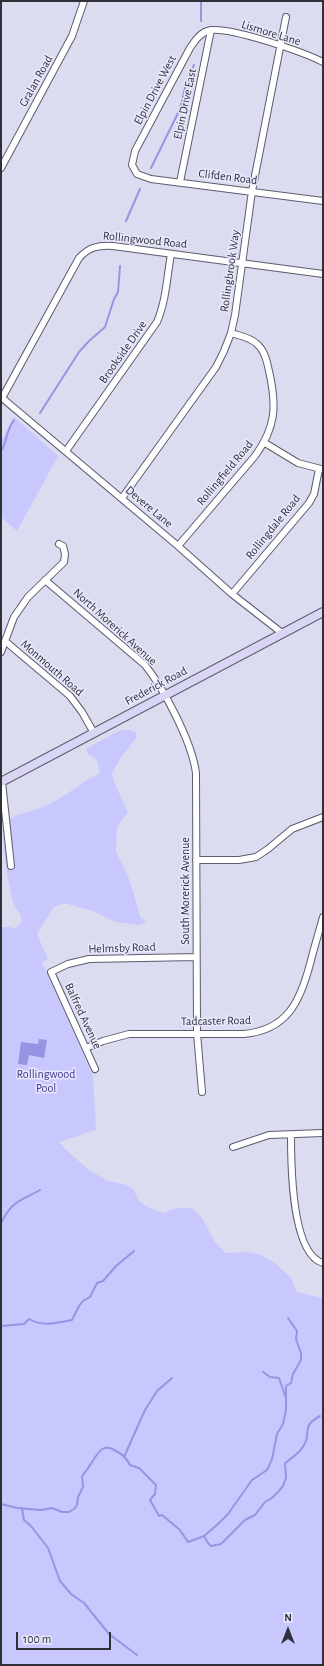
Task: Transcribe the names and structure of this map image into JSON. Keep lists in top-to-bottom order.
{
  "streets": {
    "main road": ["Frederick Road"],
    "street": [
      "Lismore Lane",
      "Gralan Road",
      "Elpin Drive West",
      "Elpin Drive East",
      "Clifden Road",
      "Rollingwood Road",
      "Rollingbrook Way",
      "Brookside Drive",
      "Rollingfield Road",
      "Devere Lane",
      "Rollingdale Road",
      "North Morerick Avenue",
      "Monmouth Road",
      "South Morerick Avenue",
      "Helmsby Road",
      "Balfred Avenue",
      "Tadcaster Road"
    ]
  },
  "crossings": [
    ["Lismore Lane", "Elpin Drive West"],
    ["Lismore Lane", "Elpin Drive East"],
    ["Lismore Lane", "Rollingbrook Way"],
    ["Elpin Drive West", "Elpin Drive East"],
    ["Elpin Drive West", "Clifden Road"],
    ["Elpin Drive East", "Clifden Road"],
    ["Clifden Road", "Rollingbrook Way"],
    ["Rollingwood Road", "Rollingbrook Way"],
    ["Rollingwood Road", "Brookside Drive"],
    ["Rollingwood Road", "Devere Lane"],
    ["Rollingbrook Way", "Rollingfield Road"],
    ["Rollingbrook Way", "Devere Lane"],
    ["Brookside Drive", "Devere Lane"],
    ["Rollingfield Road", "Devere Lane"],
    ["Devere Lane", "Rollingdale Road"],
    ["Devere Lane", "Frederick Road"],
    ["North Morerick Avenue", "Frederick Road"],
    ["North Morerick Avenue", "South Morerick Avenue"],
    ["Monmouth Road", "Frederick Road"],
    ["Frederick Road", "South Morerick Avenue"],
    ["South Morerick Avenue", "Helmsby Road"],
    ["South Morerick Avenue", "Tadcaster Road"],
    ["Helmsby Road", "Balfred Avenue"],
    ["Balfred Avenue", "Tadcaster Road"]
  ],
  "parks": ["Rollingwood Pool"],
  "scale_bar": "100 m",
  "north": "top"
}
